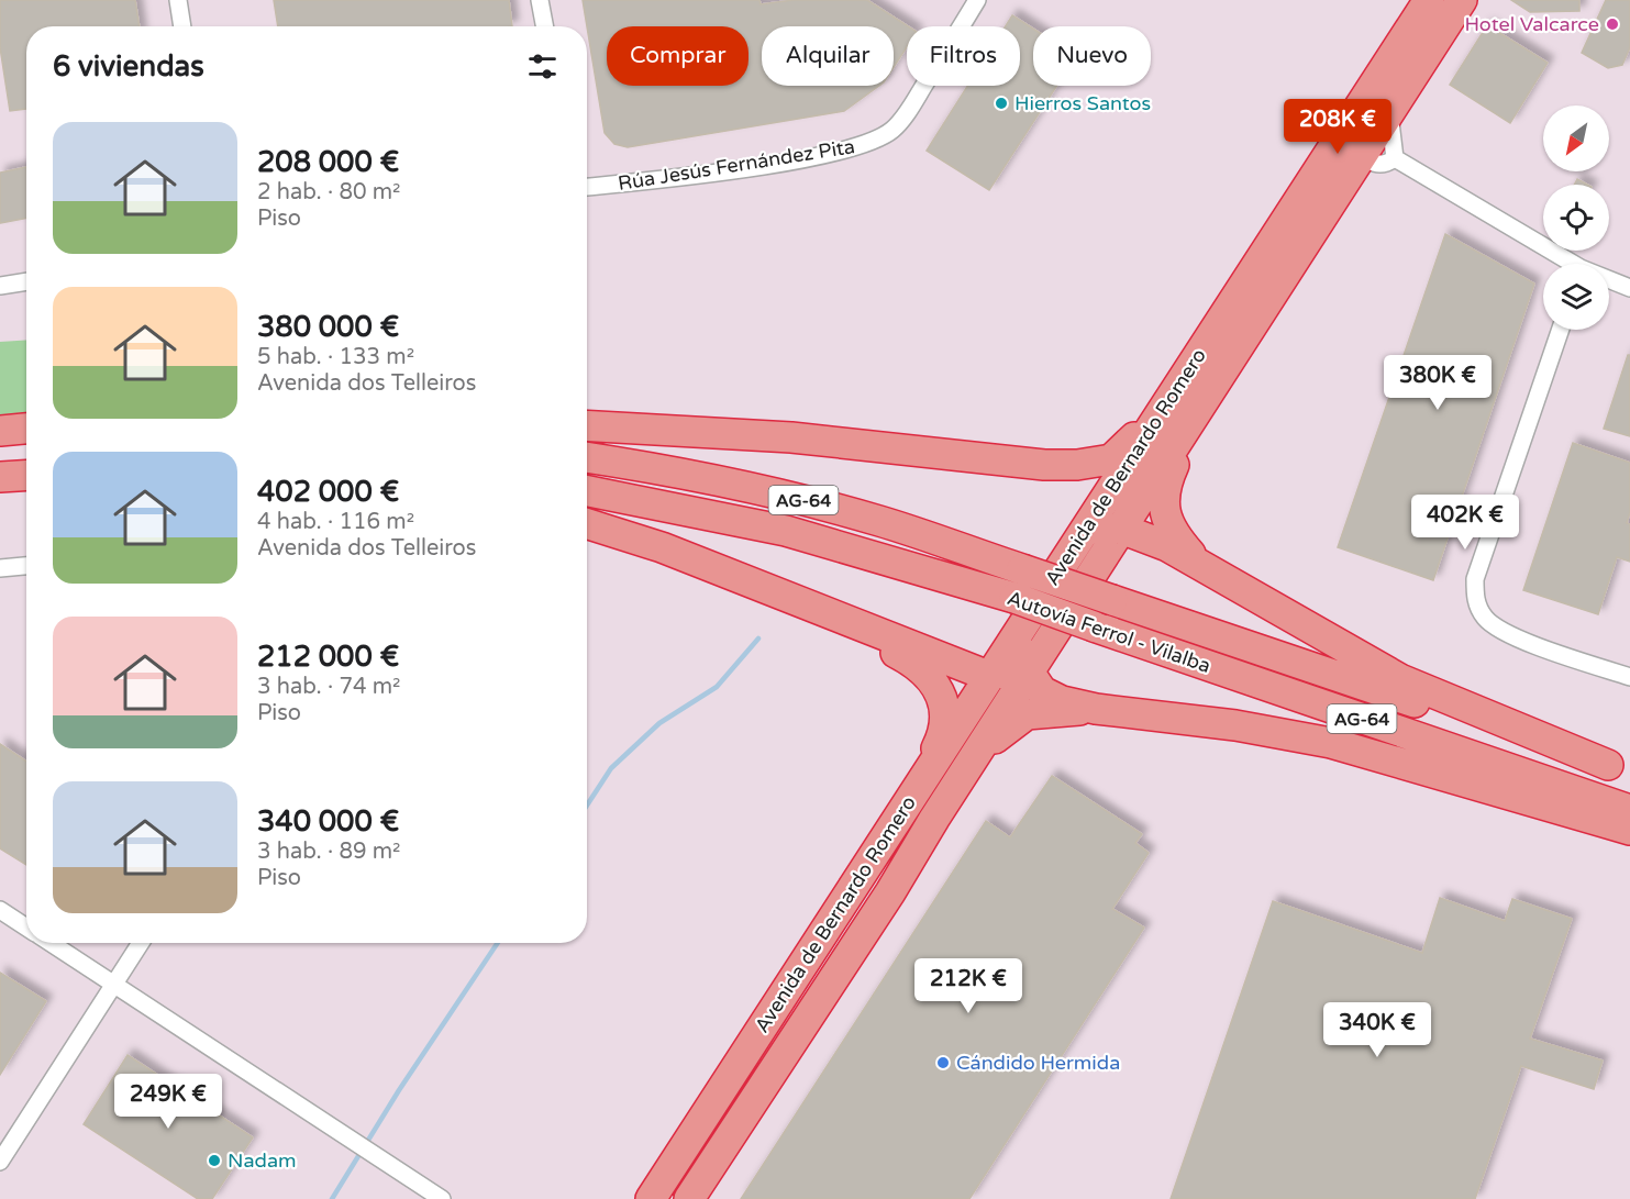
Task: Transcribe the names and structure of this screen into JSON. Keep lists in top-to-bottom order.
{
  "streets": {
    "highway": ["Avenida de Bernardo Romero", "AG-64", "Autovía Ferrol - Vilalba"],
    "street": ["Rúa Jesús Fernández Pita"]
  },
  "places": [
    "Hotel Valcarce",
    "Hierros Santos",
    "Cándido Hermida",
    "Nadam"
  ],
  "north": "bottom left",
  "page": {
    "chip": [
      "Comprar",
      "Alquilar",
      "Filtros",
      "Nuevo"
    ],
    "heading": "6 viviendas",
    "price": [
      "208K €",
      "380K €",
      "402K €",
      "212K €",
      "340K €",
      "249K €"
    ],
    "list": [
      {
        "name": "208 000 €",
        "note": "2 hab. · 80 m² · Piso"
      },
      {
        "name": "380 000 €",
        "note": "5 hab. · 133 m² · Avenida dos Telleiros"
      },
      {
        "name": "402 000 €",
        "note": "4 hab. · 116 m² · Avenida dos Telleiros"
      },
      {
        "name": "212 000 €",
        "note": "3 hab. · 74 m² · Piso"
      },
      {
        "name": "340 000 €",
        "note": "3 hab. · 89 m² · Piso"
      }
    ]
  }
}
